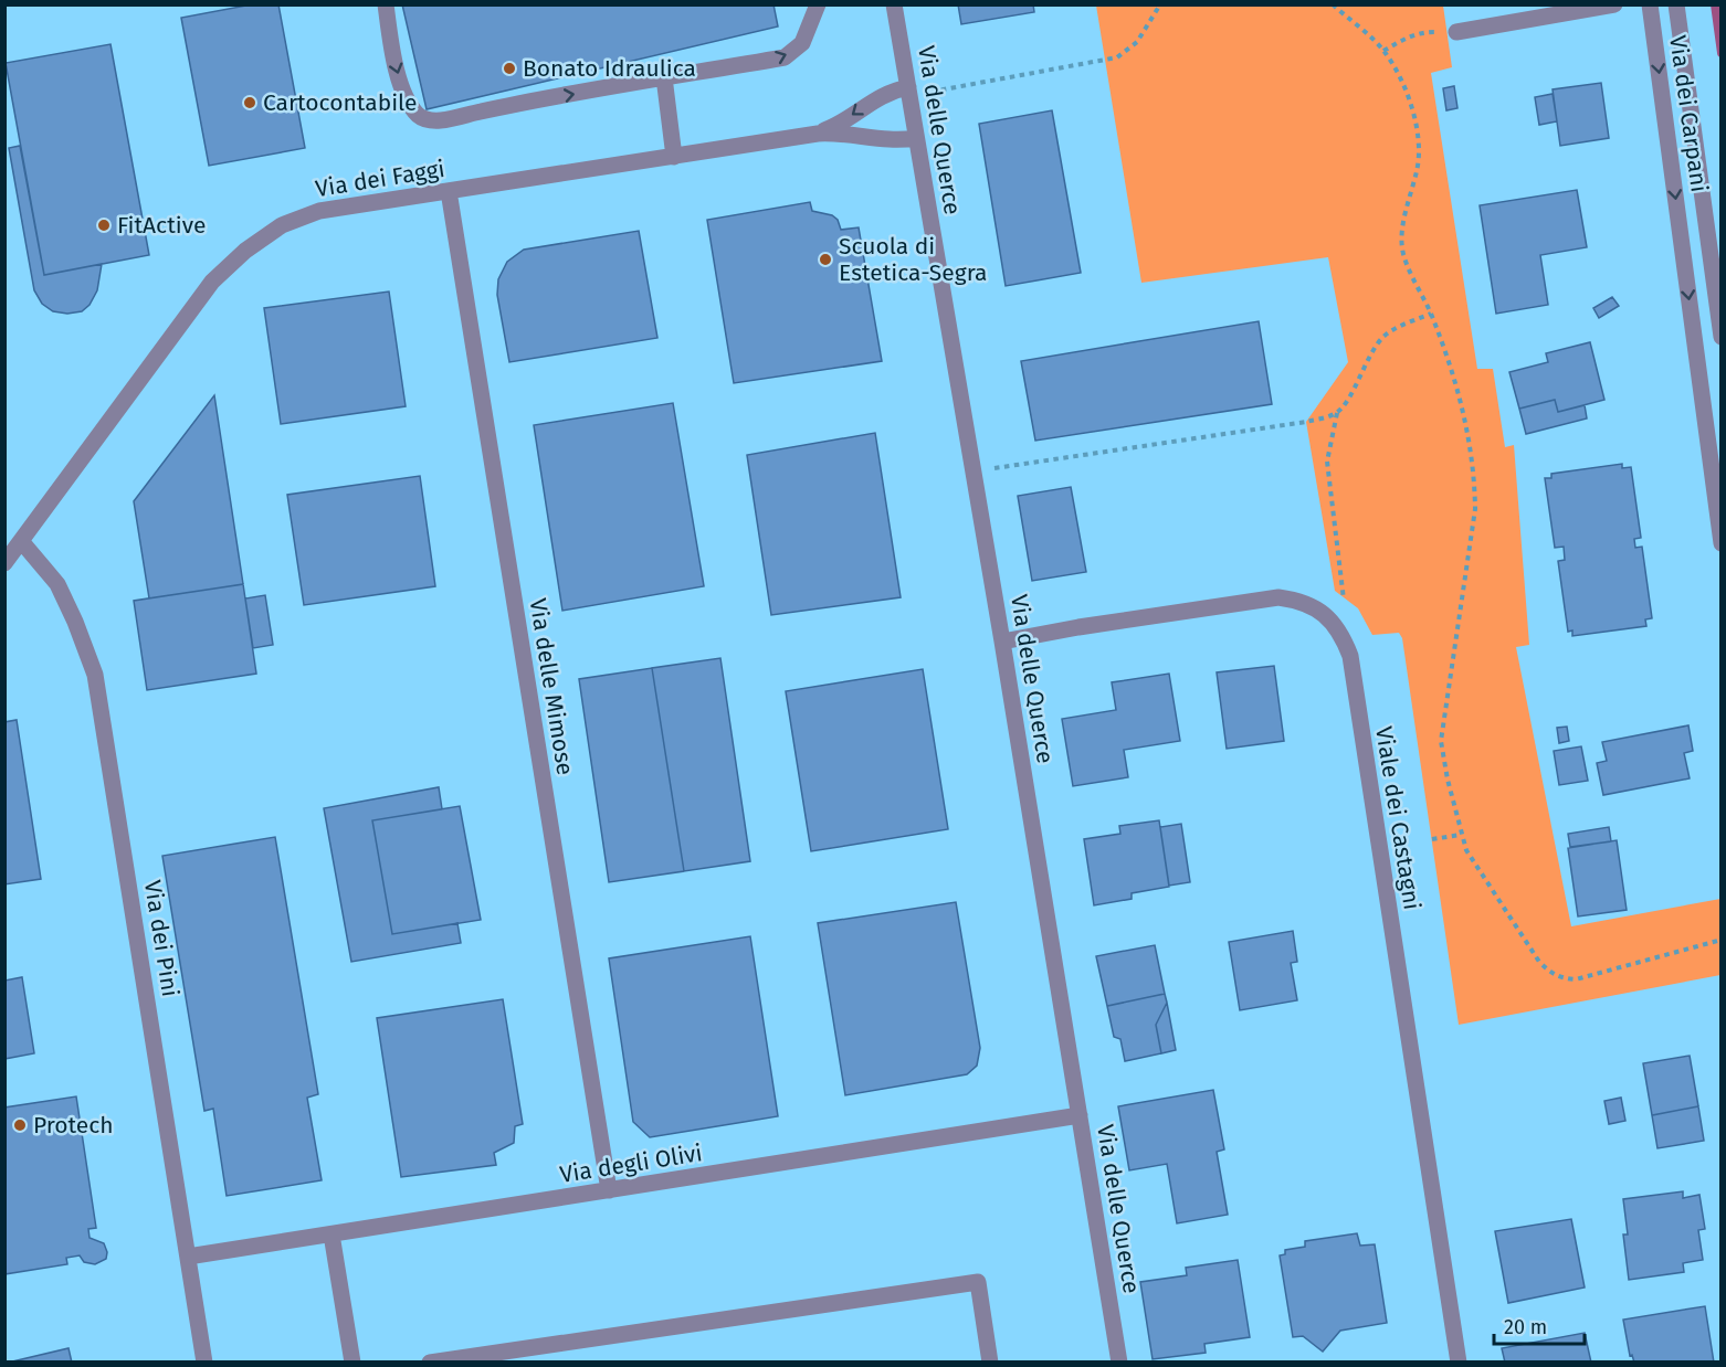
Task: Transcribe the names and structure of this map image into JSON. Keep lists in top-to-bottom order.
{
  "streets": {
    "street": [
      "Via dei Carpani",
      "Via delle Querce",
      "Via dei Faggi",
      "Via delle Mimose",
      "Viale dei Castagni",
      "Via dei Pini",
      "Via degli Olivi"
    ]
  },
  "crossings": [
    ["Via delle Querce", "Via dei Faggi"],
    ["Via delle Querce", "Viale dei Castagni"],
    ["Via delle Querce", "Via degli Olivi"],
    ["Via dei Faggi", "Via delle Mimose"],
    ["Via dei Faggi", "Via dei Pini"],
    ["Via delle Mimose", "Via degli Olivi"],
    ["Via dei Pini", "Via degli Olivi"]
  ],
  "places": [
    "Bonato Idraulica",
    "Cartocontabile",
    "FitActive",
    "Scuola di Estetica-Segra",
    "Protech"
  ],
  "scale_bar": "20 m"
}
